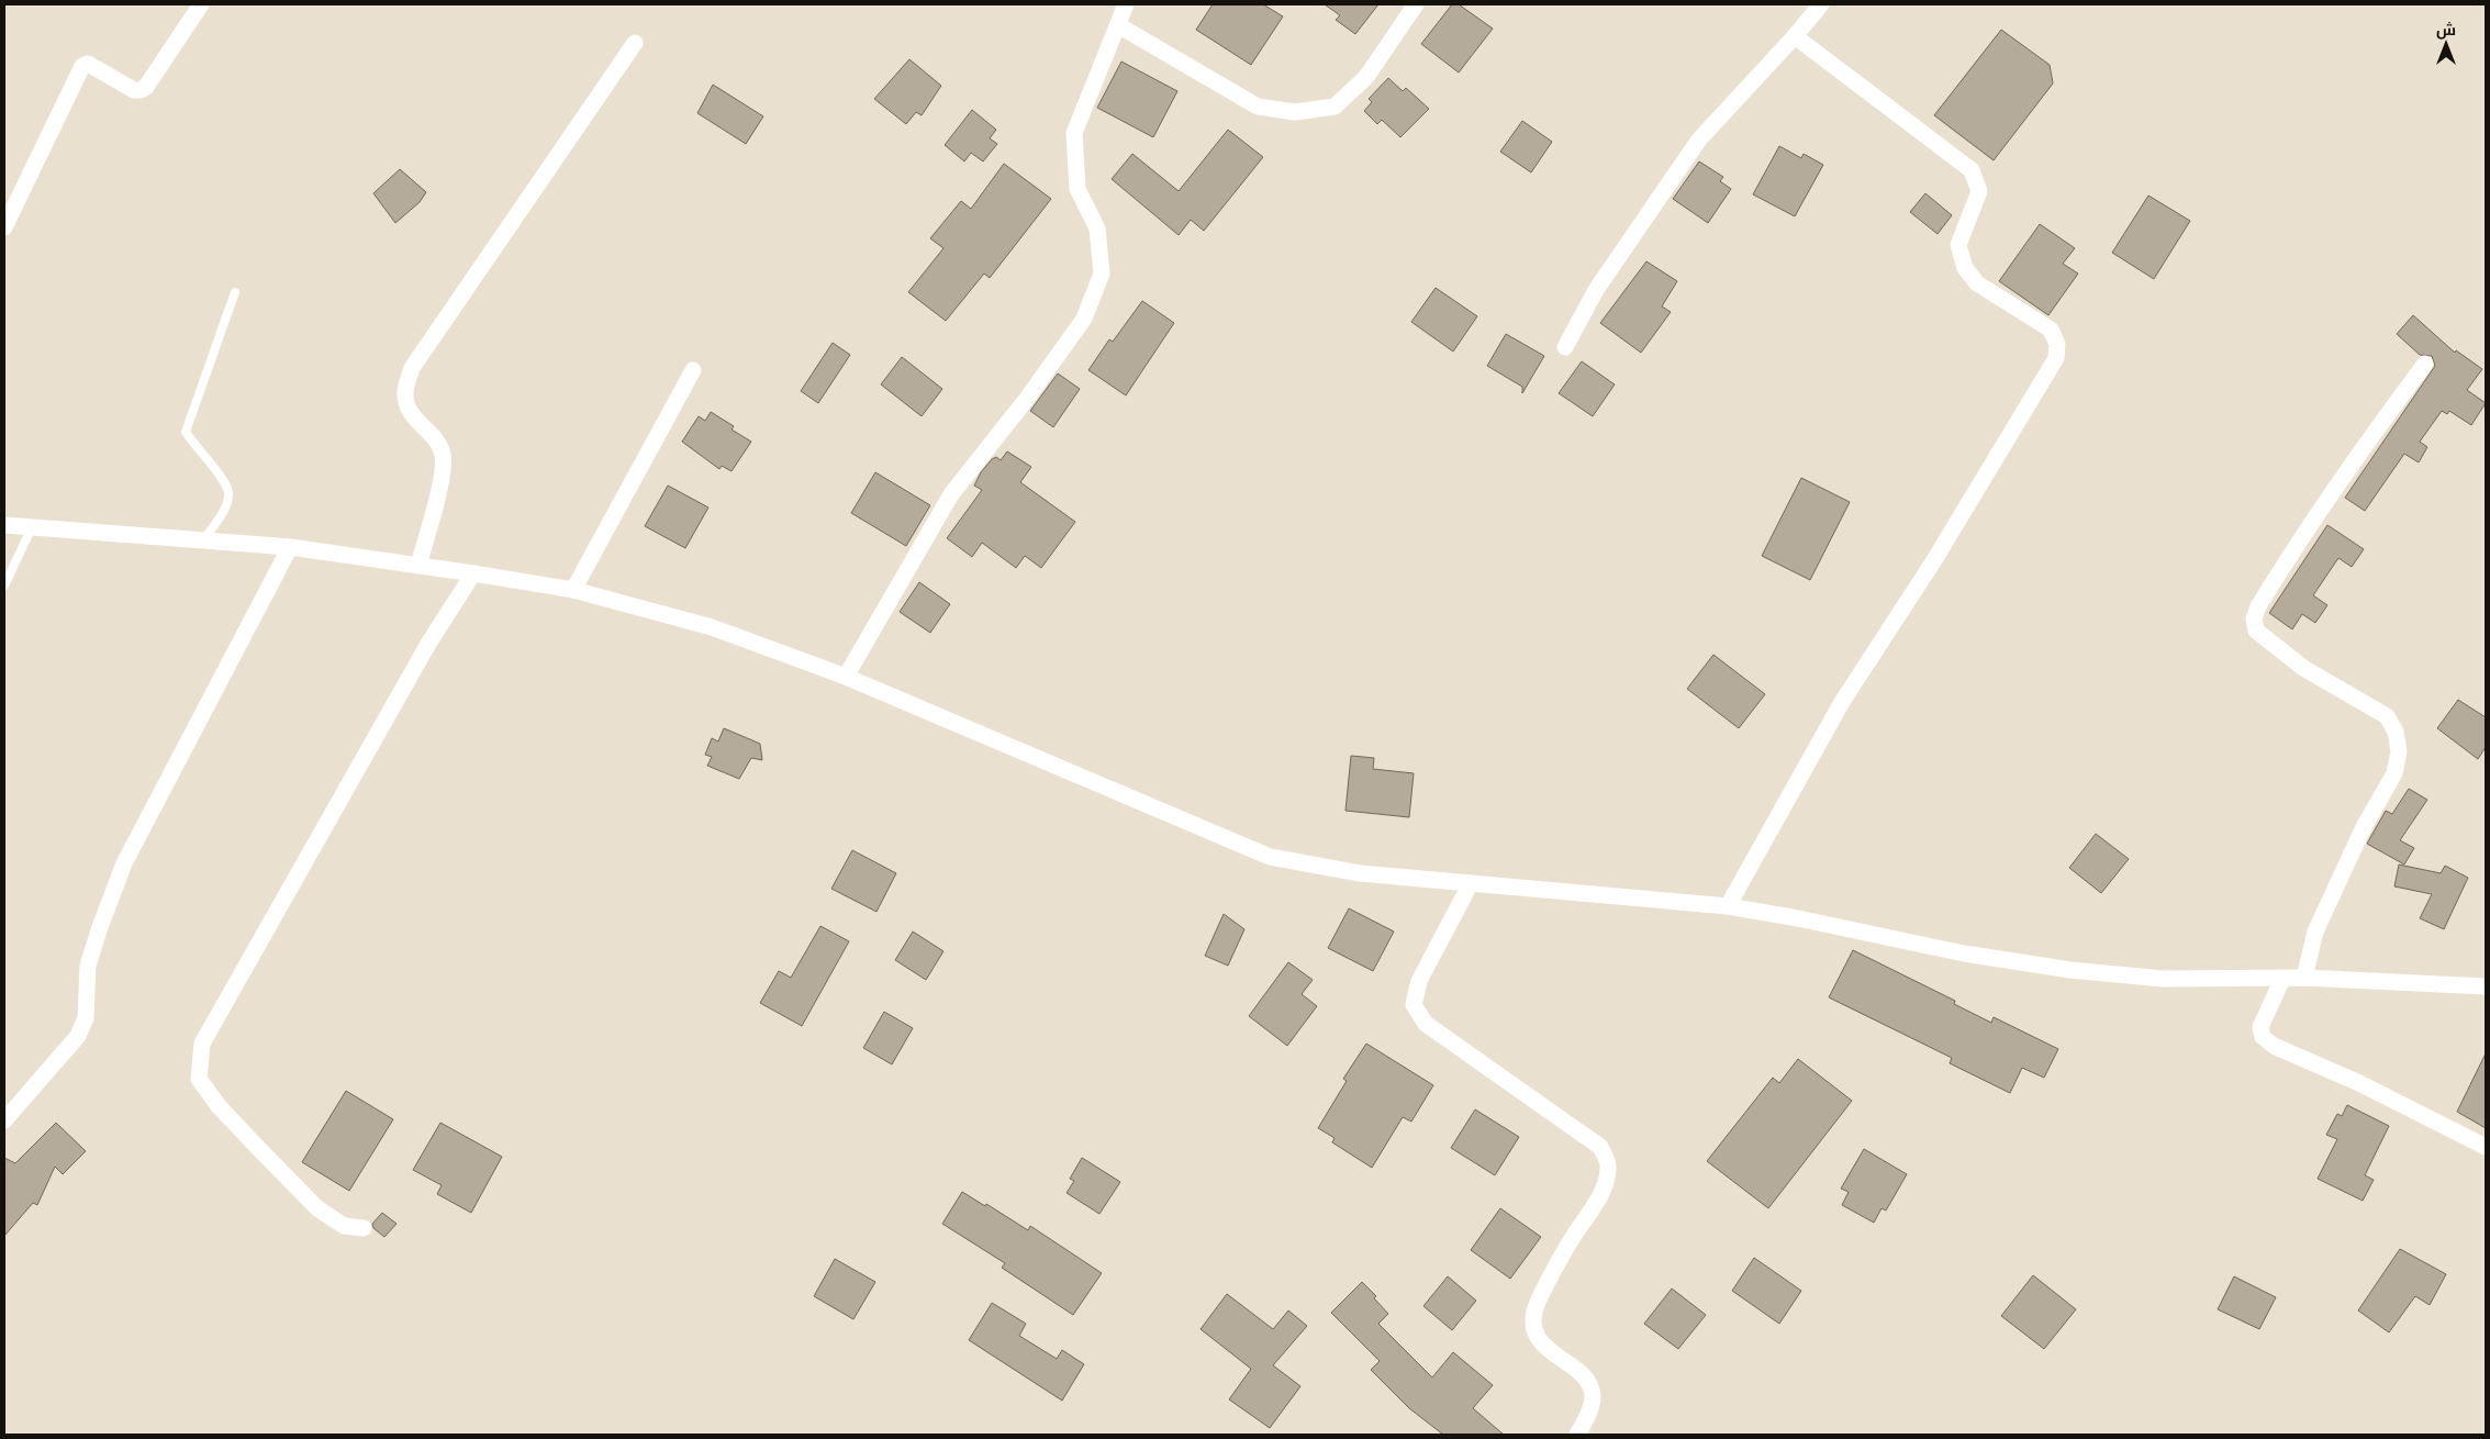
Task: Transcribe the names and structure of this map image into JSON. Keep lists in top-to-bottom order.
{
  "north": "top"
}
